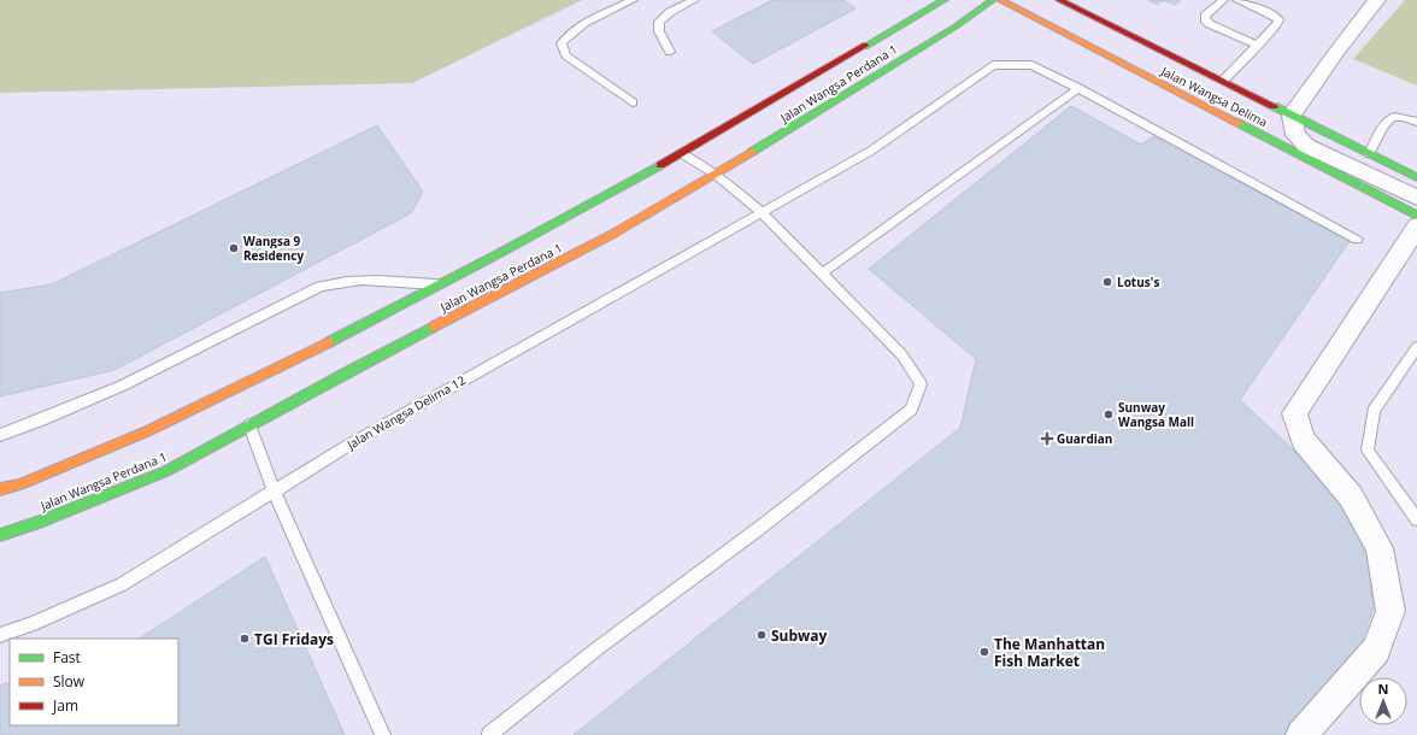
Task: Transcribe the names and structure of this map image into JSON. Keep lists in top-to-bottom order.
{
  "streets": {
    "street": ["Jalan Wangsa Perdana 1", "Jalan Wangsa Delima"],
    "lane": ["Jalan Wangsa Delima 12"]
  },
  "places": {
    "other": [
      "Wangsa 9 Residency",
      "Lotus's",
      "Sunway Wangsa Mall",
      "Subway",
      "TGI Fridays",
      "The Manhattan Fish Market"
    ],
    "health": ["Guardian"]
  },
  "legend": ["Fast", "Slow", "Jam"],
  "north": "top"
}
